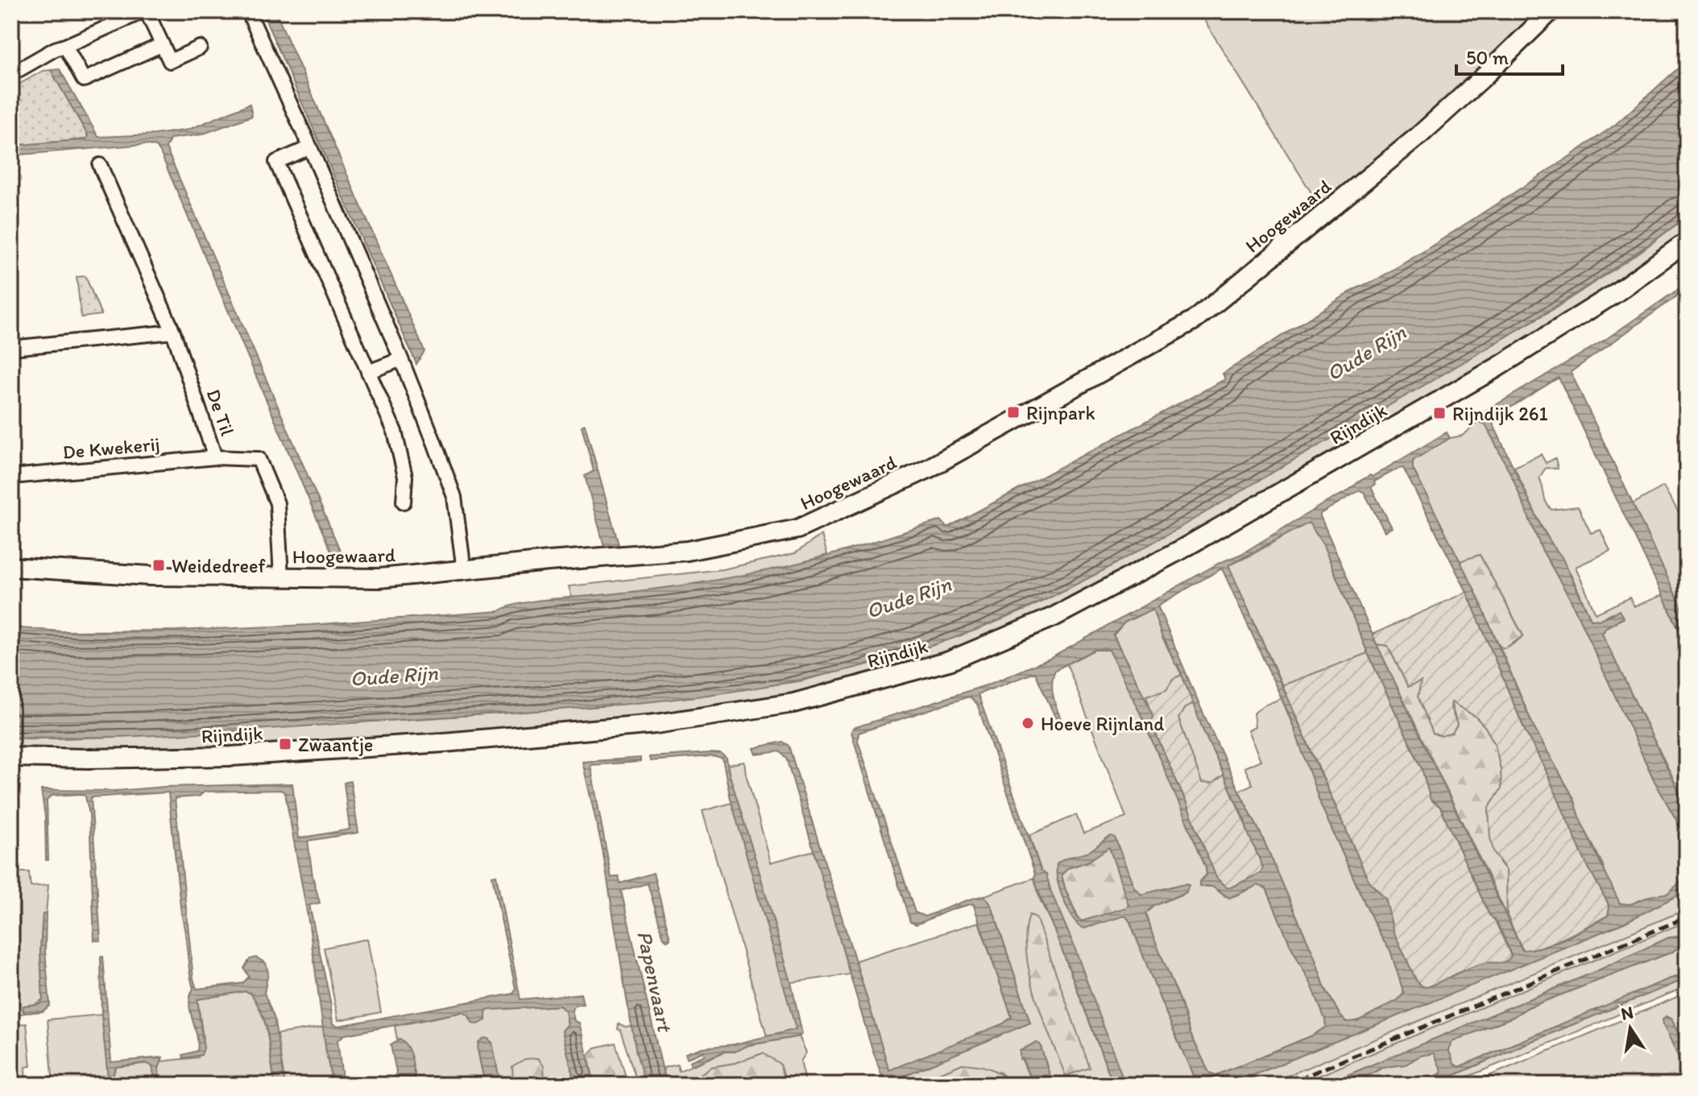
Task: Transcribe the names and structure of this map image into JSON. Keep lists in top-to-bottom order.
{
  "streets": {
    "main road": ["Hoogewaard", "Rijndijk"],
    "street": ["De Til", "De Kwekerij"]
  },
  "crossings": [
    ["Hoogewaard", "De Til"],
    ["De Til", "De Kwekerij"]
  ],
  "water": ["Oude Rijn", "Papenvaart"],
  "places": {
    "transit": [
      "Rijnpark",
      "Rijndijk 261",
      "Weidedreef",
      "Zwaantje"
    ],
    "other": ["Hoeve Rijnland"]
  },
  "scale_bar": "50 m",
  "north": "top"
}
